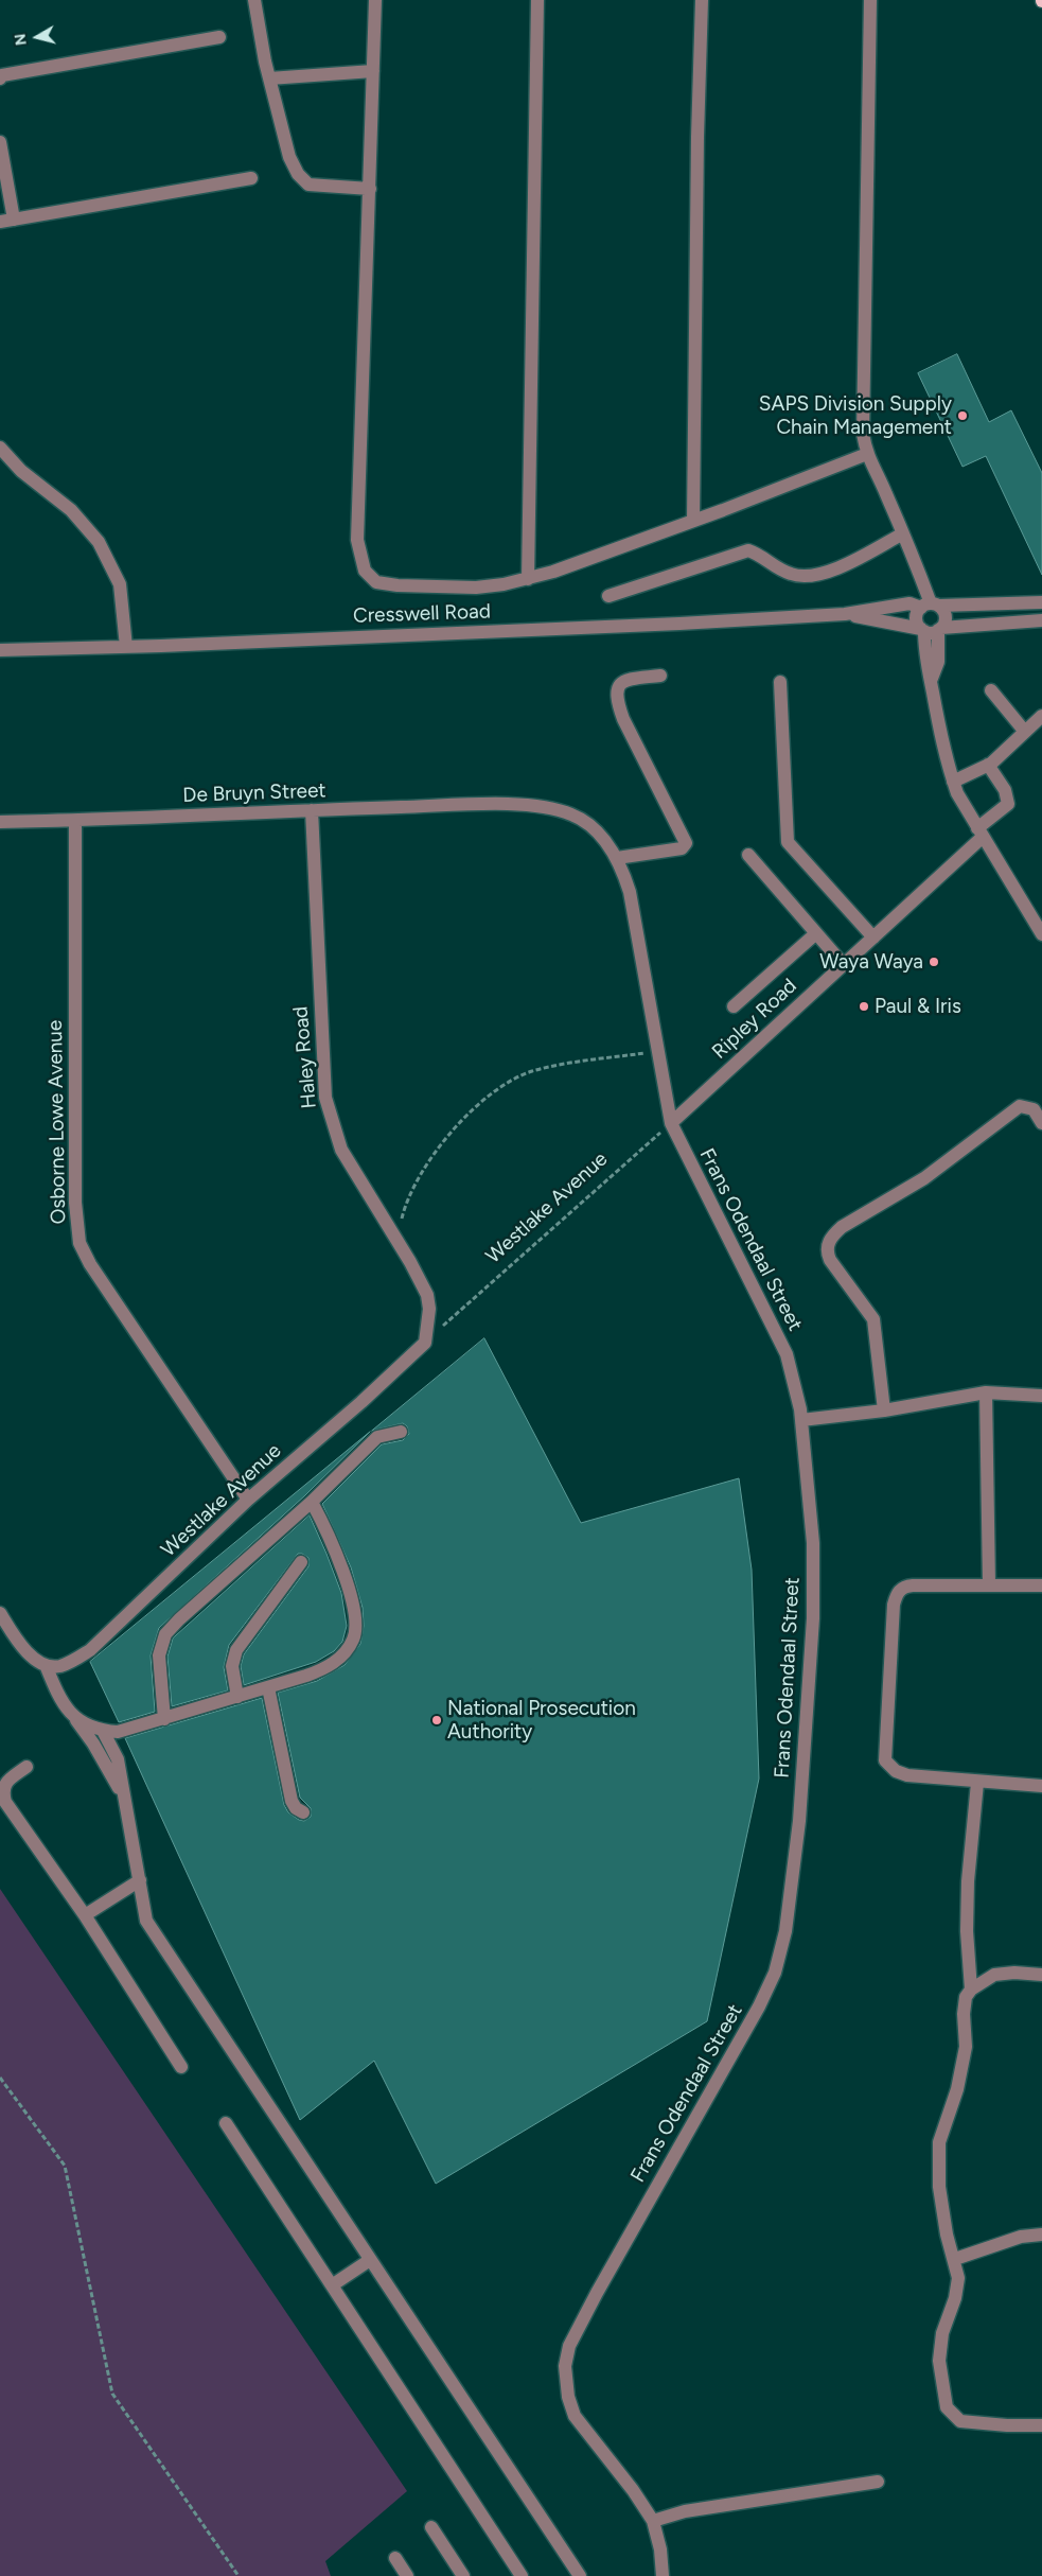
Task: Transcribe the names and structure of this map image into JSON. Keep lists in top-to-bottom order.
{
  "streets": {
    "street": [
      "Cresswell Road",
      "De Bruyn Street",
      "Ripley Road",
      "Haley Road",
      "Osborne Lowe Avenue",
      "Westlake Avenue",
      "Frans Odendaal Street"
    ]
  },
  "crossings": [
    ["De Bruyn Street", "Haley Road"],
    ["De Bruyn Street", "Osborne Lowe Avenue"],
    ["De Bruyn Street", "Frans Odendaal Street"],
    ["Ripley Road", "Westlake Avenue"],
    ["Ripley Road", "Frans Odendaal Street"],
    ["Haley Road", "Westlake Avenue"],
    ["Osborne Lowe Avenue", "Westlake Avenue"],
    ["Westlake Avenue", "Frans Odendaal Street"]
  ],
  "places": [
    "SAPS Division Supply Chain Management",
    "Waya Waya",
    "Paul & Iris",
    "National Prosecution Authority"
  ],
  "north": "left"
}
